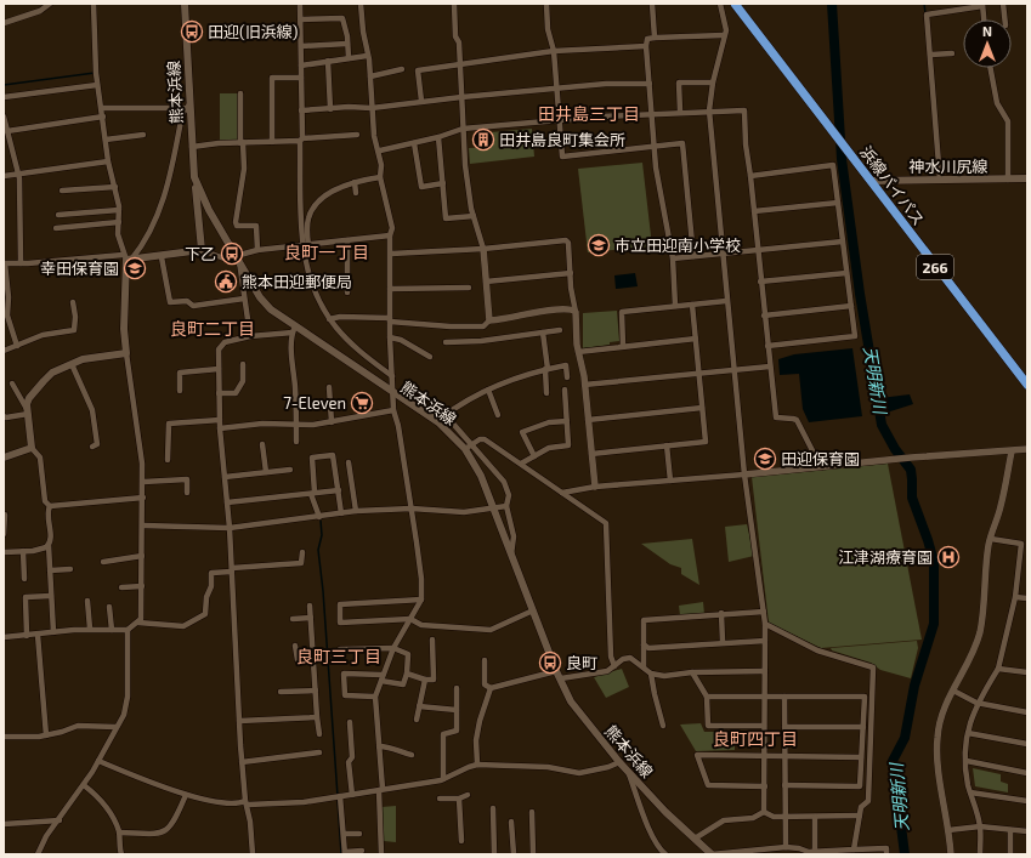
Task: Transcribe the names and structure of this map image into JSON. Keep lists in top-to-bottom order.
{
  "streets": {
    "highway": ["浜線バイパス", "266"],
    "main road": ["熊本浜線", "神水川尻線"]
  },
  "crossings": [
    ["神水川尻線", "浜線バイパス"]
  ],
  "districts": [
    "田井島三丁目",
    "良町一丁目",
    "良町二丁目",
    "良町三丁目",
    "良町四丁目"
  ],
  "water": ["天明新川"],
  "places": {
    "bus stop": ["田迎(旧浜線)", "下乙", "良町"],
    "building": ["田井島良町集会所"],
    "school or university": ["市立田迎南小学校", "幸田保育園", "田迎保育園"],
    "public building": ["熊本田迎郵便局"],
    "supermarket": ["7-Eleven"],
    "hospital": ["江津湖療育園"]
  },
  "north": "top"
}
